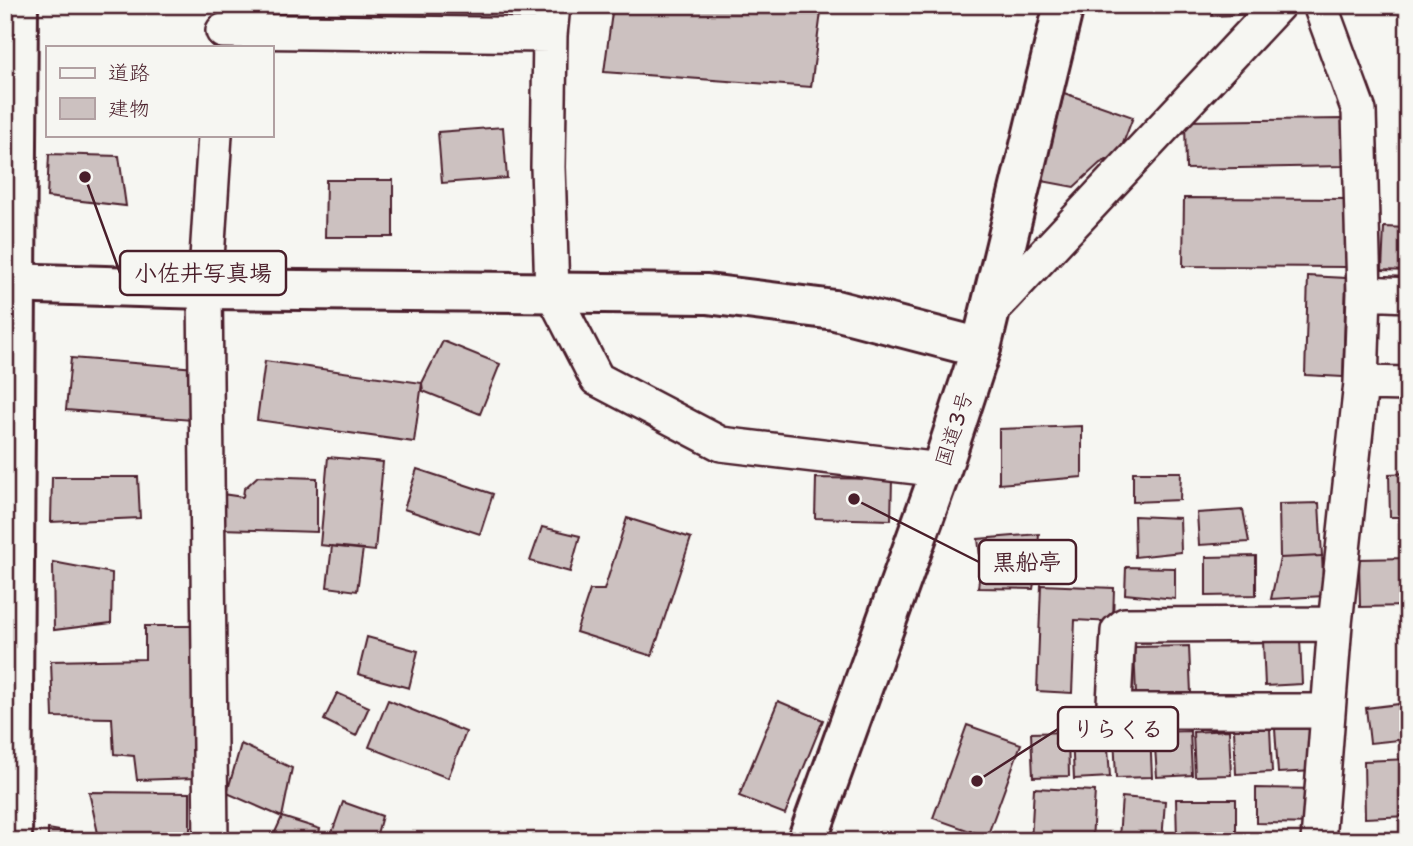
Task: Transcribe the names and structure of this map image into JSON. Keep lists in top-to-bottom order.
{
  "streets": {
    "main road": ["国道3号"]
  },
  "places": ["小佐井写真場", "黒船亭", "りらくる"],
  "legend": ["道路", "建物"]
}
